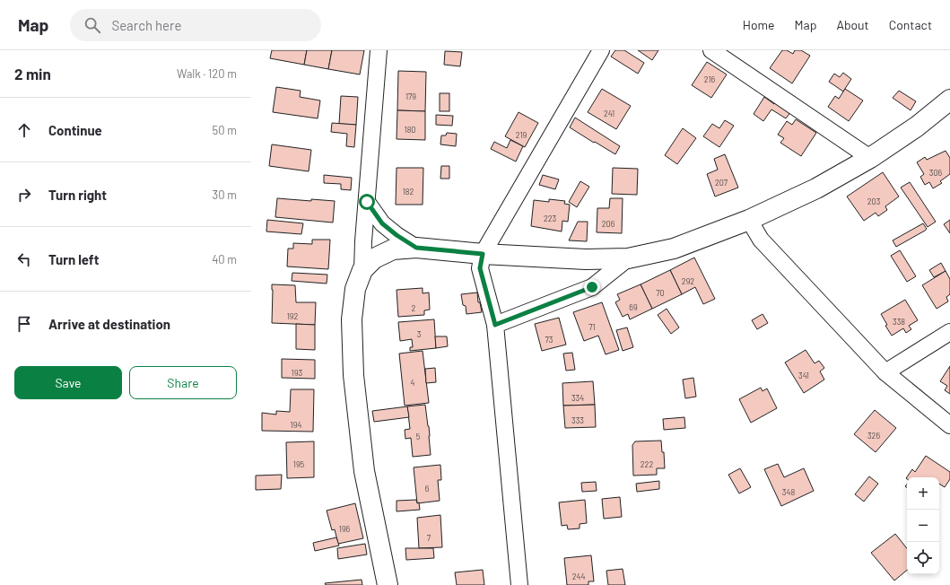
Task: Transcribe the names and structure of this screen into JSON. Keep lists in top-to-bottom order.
{
  "house_numbers": [
    "216",
    "179",
    "241",
    "180",
    "219",
    "306",
    "207",
    "182",
    "203",
    "223",
    "206",
    "292",
    "70",
    "69",
    "2",
    "192",
    "338",
    "71",
    "3",
    "73",
    "193",
    "341",
    "4",
    "334",
    "333",
    "194",
    "326",
    "5",
    "195",
    "222",
    "6",
    "348",
    "196",
    "7",
    "244"
  ],
  "page": {
    "header": "Map",
    "search": "Search here",
    "nav": [
      "Home",
      "Map",
      "About",
      "Contact"
    ],
    "heading": ["2 min", "Walk · 120 m"],
    "list": [
      ["Continue", "50 m"],
      ["Turn right", "30 m"],
      ["Turn left", "40 m"],
      "Arrive at destination"
    ],
    "buttons": ["Save", "Share"],
    "map_buttons": ["+", "−"]
  }
}
